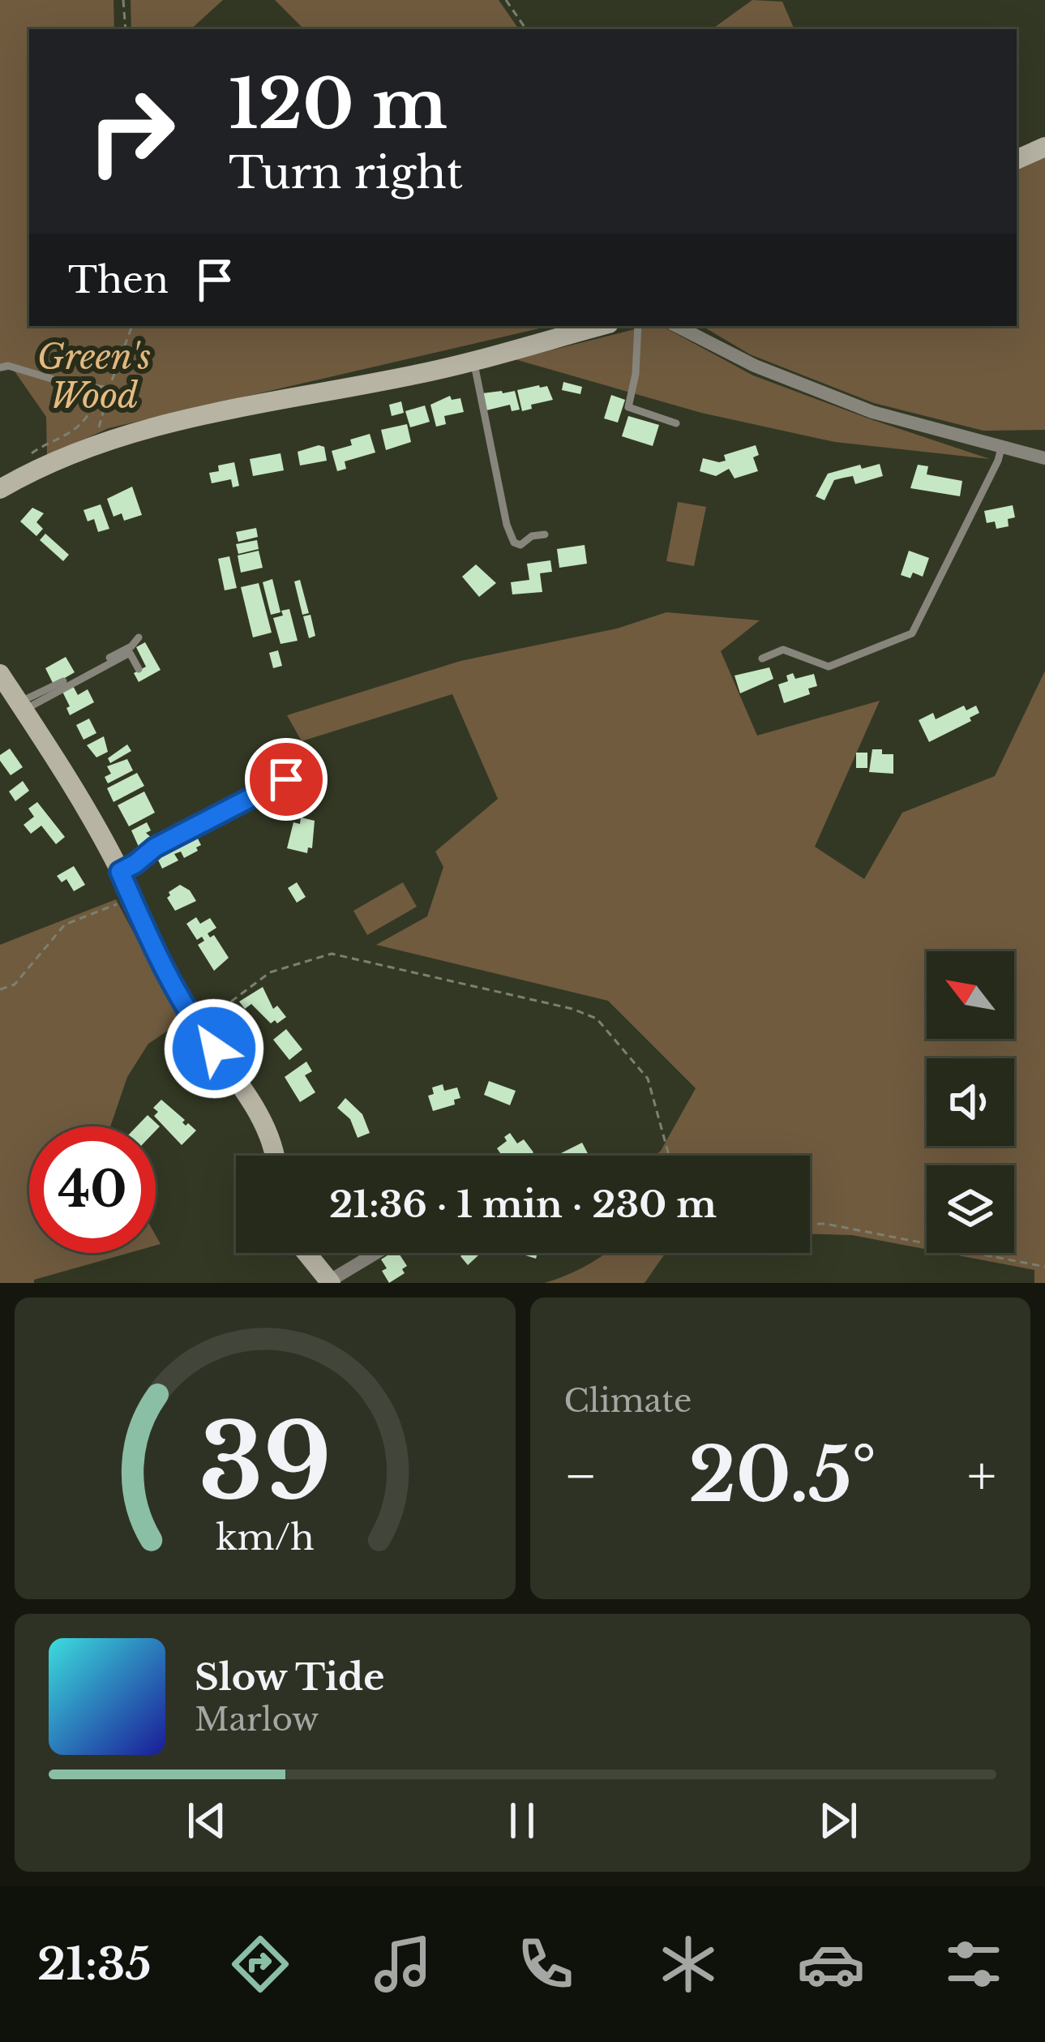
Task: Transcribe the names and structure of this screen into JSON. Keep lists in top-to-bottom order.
{
  "parks": ["Green's Wood"],
  "north": "top left",
  "page": {
    "turn": ["120 m", "Turn right"],
    "then": "Then",
    "limit": "40",
    "trip": "21:36 · 1 min · 230 m",
    "tile": "Climate",
    "heat": ["−", "20.5°", "+"],
    "song": ["Slow Tide", "Marlow"],
    "tabs": "21:35",
    "gauge": ["39", "km/h"]
  }
}
